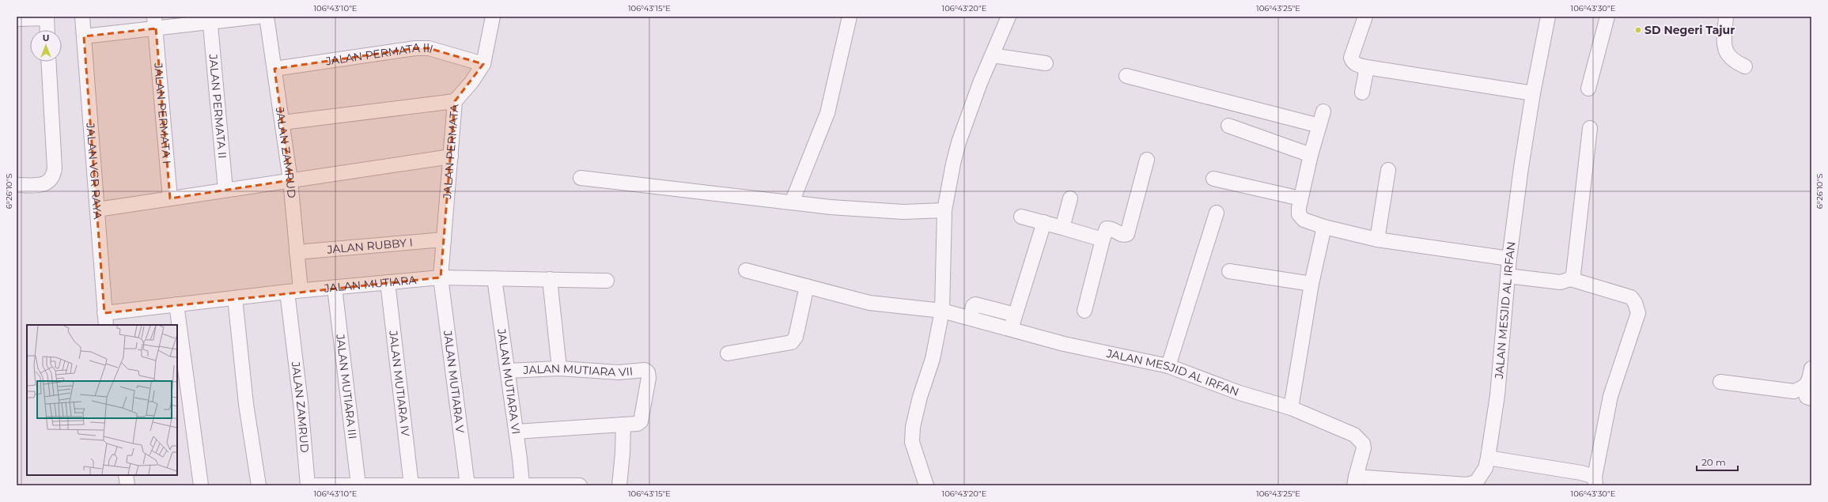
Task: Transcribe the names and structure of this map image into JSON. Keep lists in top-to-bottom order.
{
  "streets": {
    "street": [
      "JALAN PERMATA III",
      "JALAN PERMATA II",
      "JALAN PERMATA I",
      "JALAN PERMATA",
      "JALAN ZAMRUD",
      "JALAN VGR RAYA",
      "JALAN RUBBY I",
      "JALAN MUTIARA",
      "JALAN MESJID AL IRFAN",
      "JALAN MUTIARA VII",
      "JALAN MUTIARA V",
      "JALAN MUTIARA VI",
      "JALAN MUTIARA IV",
      "JALAN MUTIARA III"
    ]
  },
  "crossings": [
    ["JALAN PERMATA III", "JALAN PERMATA"],
    ["JALAN PERMATA III", "JALAN ZAMRUD"],
    ["JALAN PERMATA", "JALAN RUBBY I"],
    ["JALAN PERMATA", "JALAN MUTIARA"],
    ["JALAN PERMATA", "JALAN MUTIARA V"],
    ["JALAN ZAMRUD", "JALAN RUBBY I"],
    ["JALAN ZAMRUD", "JALAN MUTIARA"],
    ["JALAN VGR RAYA", "JALAN MUTIARA"],
    ["JALAN MUTIARA", "JALAN MUTIARA V"],
    ["JALAN MUTIARA", "JALAN MUTIARA VI"],
    ["JALAN MUTIARA", "JALAN MUTIARA IV"],
    ["JALAN MUTIARA", "JALAN MUTIARA III"],
    ["JALAN MUTIARA VII", "JALAN MUTIARA VI"]
  ],
  "places": ["SD Negeri Tajur"],
  "scale_bar": "20 m",
  "north": "top",
  "coordinates": [
    "106°43'10\"E",
    "106°43'15\"E",
    "106°43'20\"E",
    "106°43'25\"E",
    "106°43'30\"E",
    "6°26'10\"S"
  ]
}
